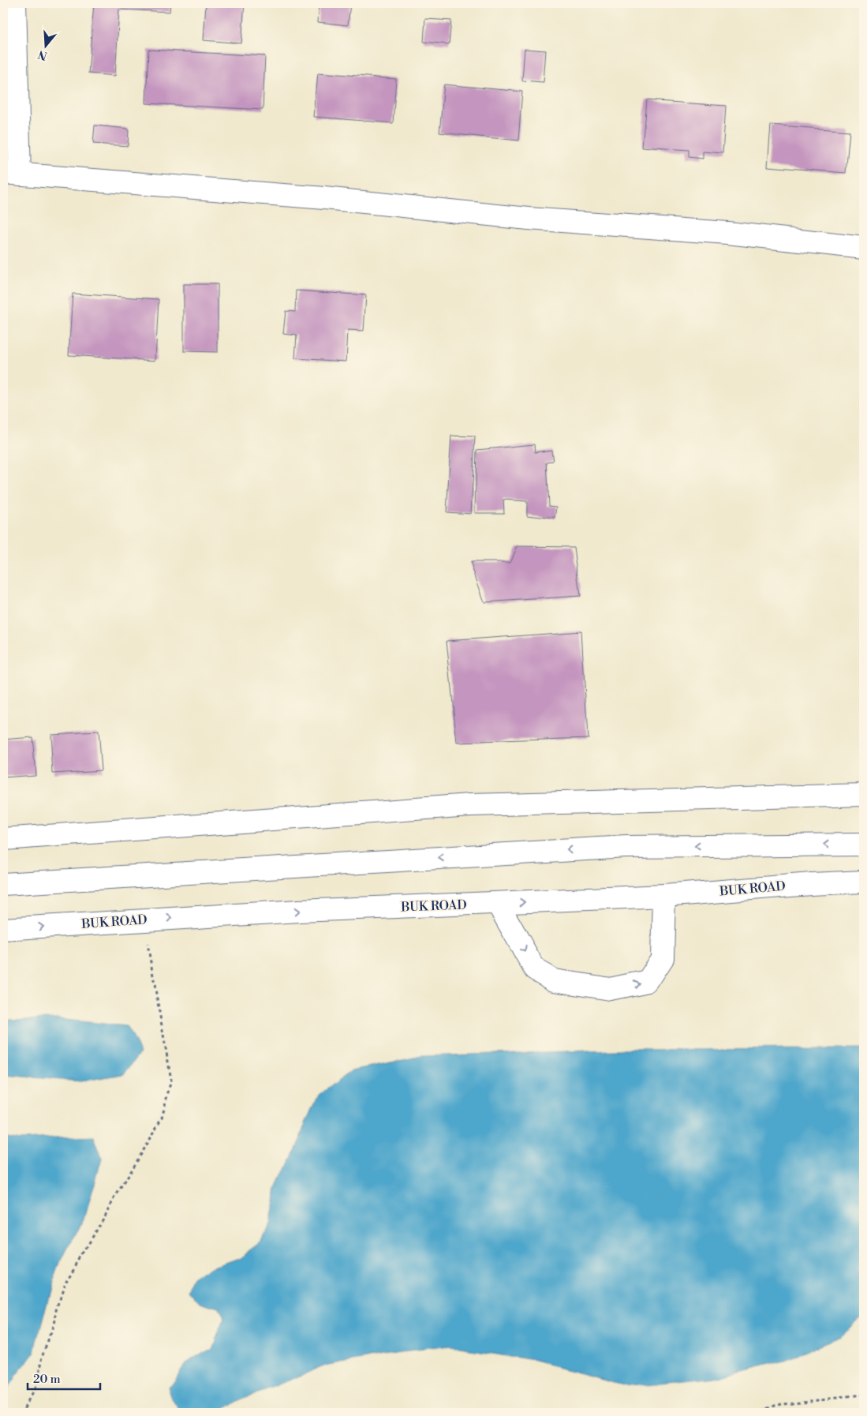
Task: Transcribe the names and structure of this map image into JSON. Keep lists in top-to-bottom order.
{
  "streets": {
    "main road": ["BUK ROAD"]
  },
  "scale_bar": "20 m",
  "north": "bottom"
}
